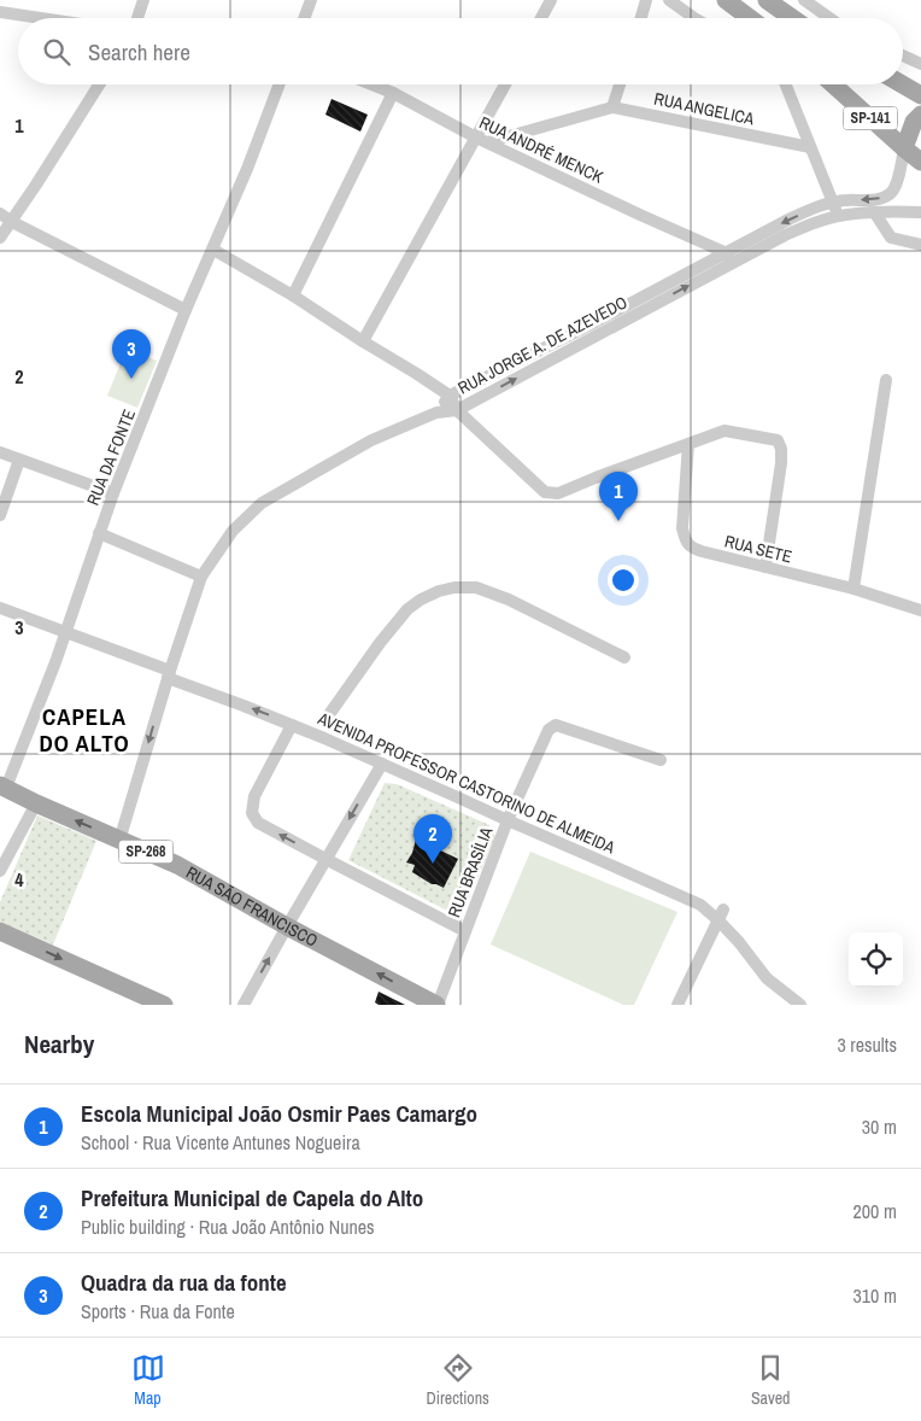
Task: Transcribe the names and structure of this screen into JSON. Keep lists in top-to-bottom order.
{
  "streets": {
    "main road": ["SP-141", "SP-268", "RUA SÃO FRANCISCO"],
    "street": [
      "RUA ANGELICA",
      "RUA ANDRÉ MENCK",
      "RUA JORGE A. DE AZEVEDO",
      "RUA DA FONTE",
      "RUA SETE",
      "AVENIDA PROFESSOR CASTORINO DE ALMEIDA",
      "RUA BRASÍLIA"
    ]
  },
  "crossings": [
    ["RUA ANGELICA", "RUA ANDRÉ MENCK"],
    ["SP-141", "RUA JORGE A. DE AZEVEDO"],
    ["RUA ANDRÉ MENCK", "RUA JORGE A. DE AZEVEDO"],
    ["RUA DA FONTE", "AVENIDA PROFESSOR CASTORINO DE ALMEIDA"],
    ["RUA DA FONTE", "RUA SÃO FRANCISCO"],
    ["AVENIDA PROFESSOR CASTORINO DE ALMEIDA", "RUA BRASÍLIA"],
    ["RUA BRASÍLIA", "RUA SÃO FRANCISCO"]
  ],
  "one_way": ["RUA SÃO FRANCISCO"],
  "districts": ["CAPELA DO ALTO"],
  "page": {
    "search": "Search here",
    "pins": ["3", "1", "2"],
    "heading": ["Nearby", "3 results"],
    "list": [
      {
        "mark": "1",
        "name": "Escola Municipal João Osmir Paes Camargo",
        "note": "School · Rua Vicente Antunes Nogueira",
        "value": "30 m"
      },
      {
        "mark": "2",
        "name": "Prefeitura Municipal de Capela do Alto",
        "note": "Public building · Rua João Antônio Nunes",
        "value": "200 m"
      },
      {
        "mark": "3",
        "name": "Quadra da rua da fonte",
        "note": "Sports · Rua da Fonte",
        "value": "310 m"
      }
    ],
    "nav": ["Map", "Directions", "Saved"]
  },
  "grid": {
    "rows": [
      "1",
      "2",
      "3",
      "4"
    ]
  }
}
